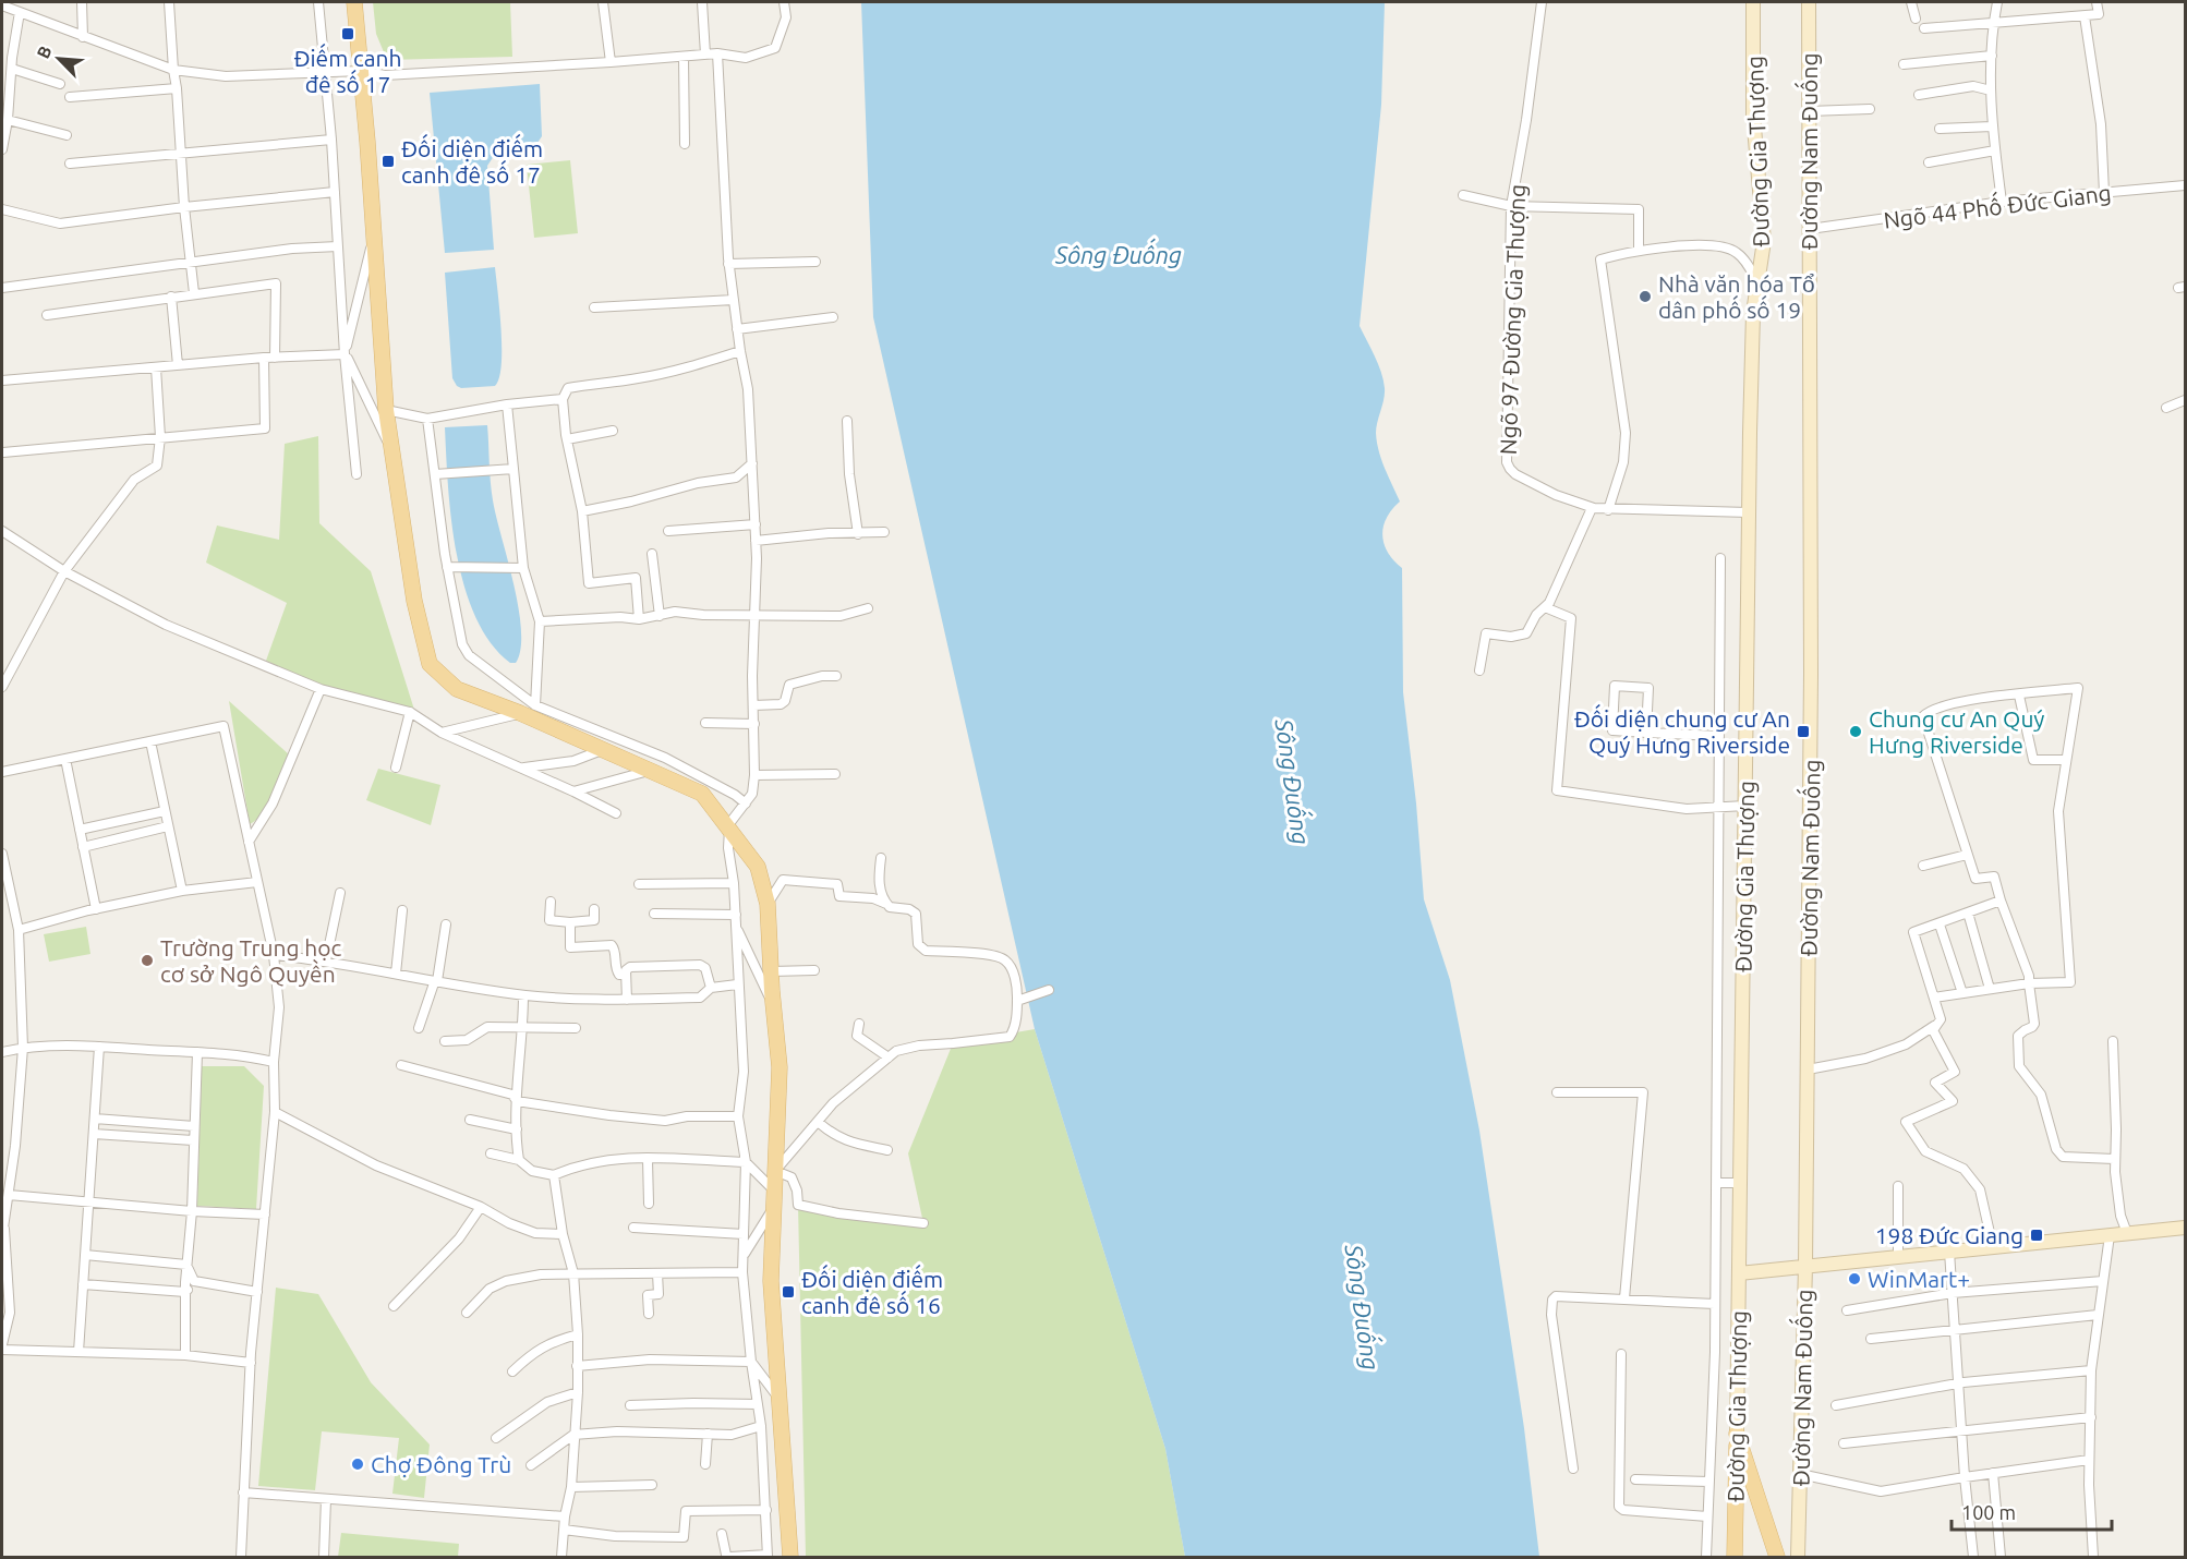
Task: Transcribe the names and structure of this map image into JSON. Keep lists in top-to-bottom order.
{
  "streets": {
    "main road": ["Đường Gia Thượng"],
    "street": ["Đường Nam Đuống", "Ngõ 44 Phố Đức Giang", "Ngõ 97 Đường Gia Thượng"]
  },
  "crossings": [
    ["Đường Gia Thượng", "Ngõ 97 Đường Gia Thượng"],
    ["Đường Nam Đuống", "Ngõ 44 Phố Đức Giang"]
  ],
  "water": ["Sông Đuống"],
  "places": {
    "transit": [
      "Điếm canh đê số 17",
      "Đối diện điếm canh đê số 17",
      "Đối diện chung cư An Quý Hưng Riverside",
      "198 Đức Giang",
      "Đối diện điếm canh đê số 16"
    ],
    "other": [
      "Nhà văn hóa Tổ dân phố số 19",
      "Chung cư An Quý Hưng Riverside",
      "Trường Trung học cơ sở Ngô Quyền",
      "WinMart+",
      "Chợ Đông Trù"
    ]
  },
  "scale_bar": "100 m",
  "north": "top left"
}
